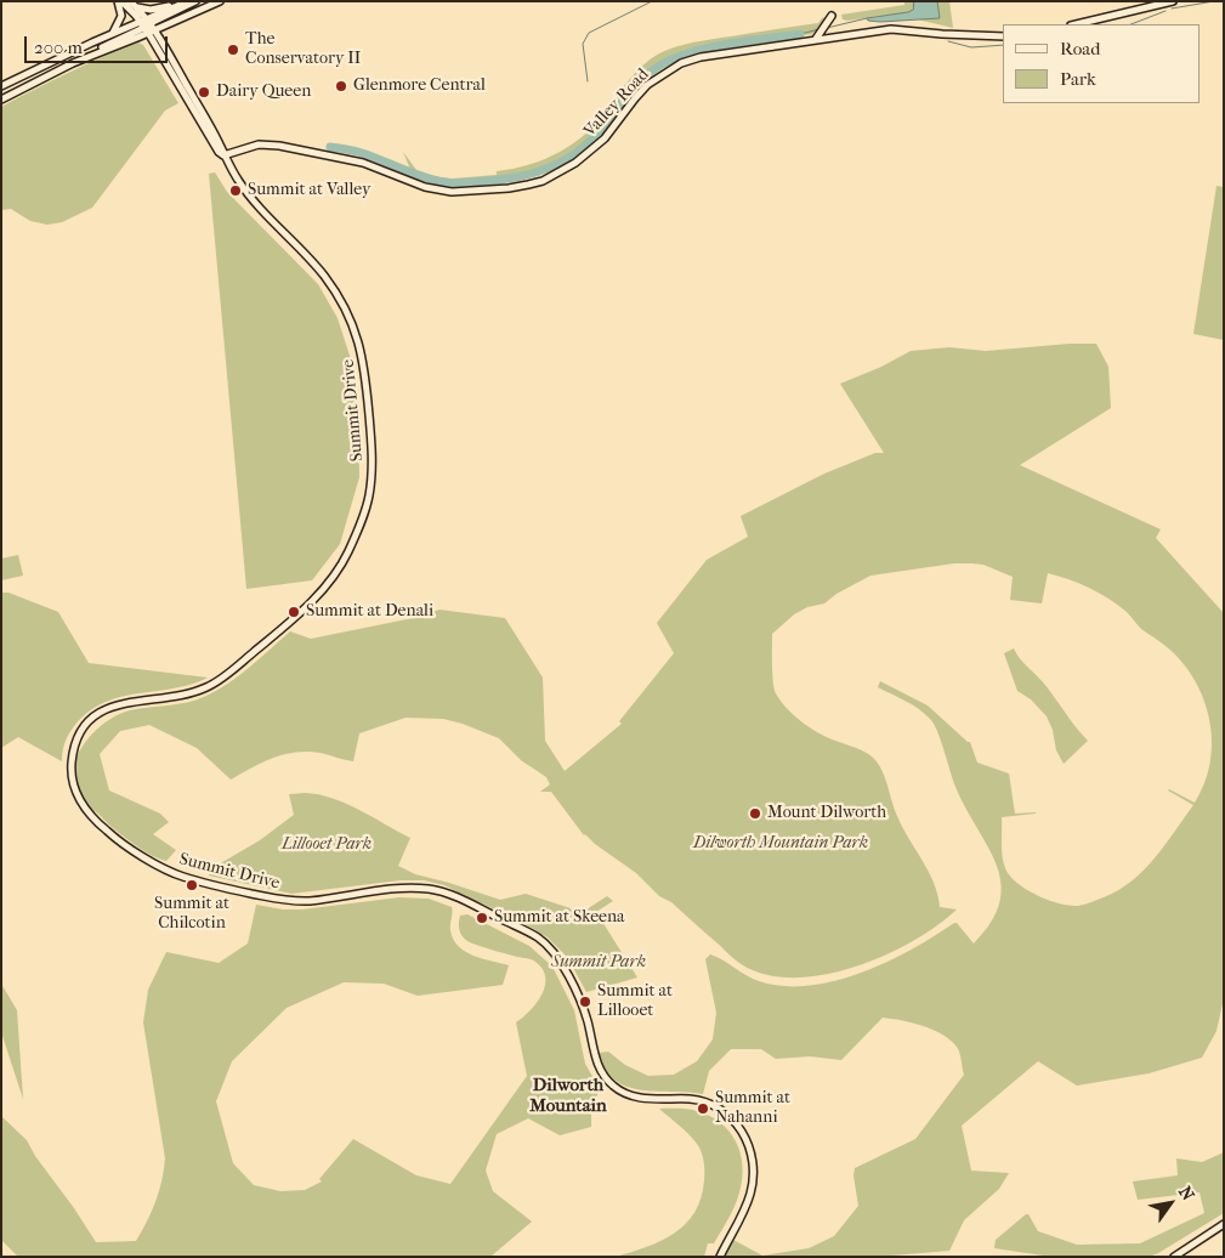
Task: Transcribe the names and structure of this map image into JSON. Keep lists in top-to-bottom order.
{
  "streets": {
    "street": ["Valley Road", "Summit Drive"]
  },
  "crossings": [
    ["Valley Road", "Summit Drive"]
  ],
  "districts": ["Dilworth Mountain"],
  "parks": ["Dilworth Mountain Park", "Lillooet Park", "Summit Park"],
  "places": [
    "The Conservatory II",
    "Glenmore Central",
    "Dairy Queen",
    "Summit at Valley",
    "Summit at Denali",
    "Mount Dilworth",
    "Summit at Chilcotin",
    "Summit at Skeena",
    "Summit at Lillooet",
    "Summit at Nahanni"
  ],
  "legend": ["Road", "Park"],
  "scale_bar": "200 m",
  "north": "top right"
}
